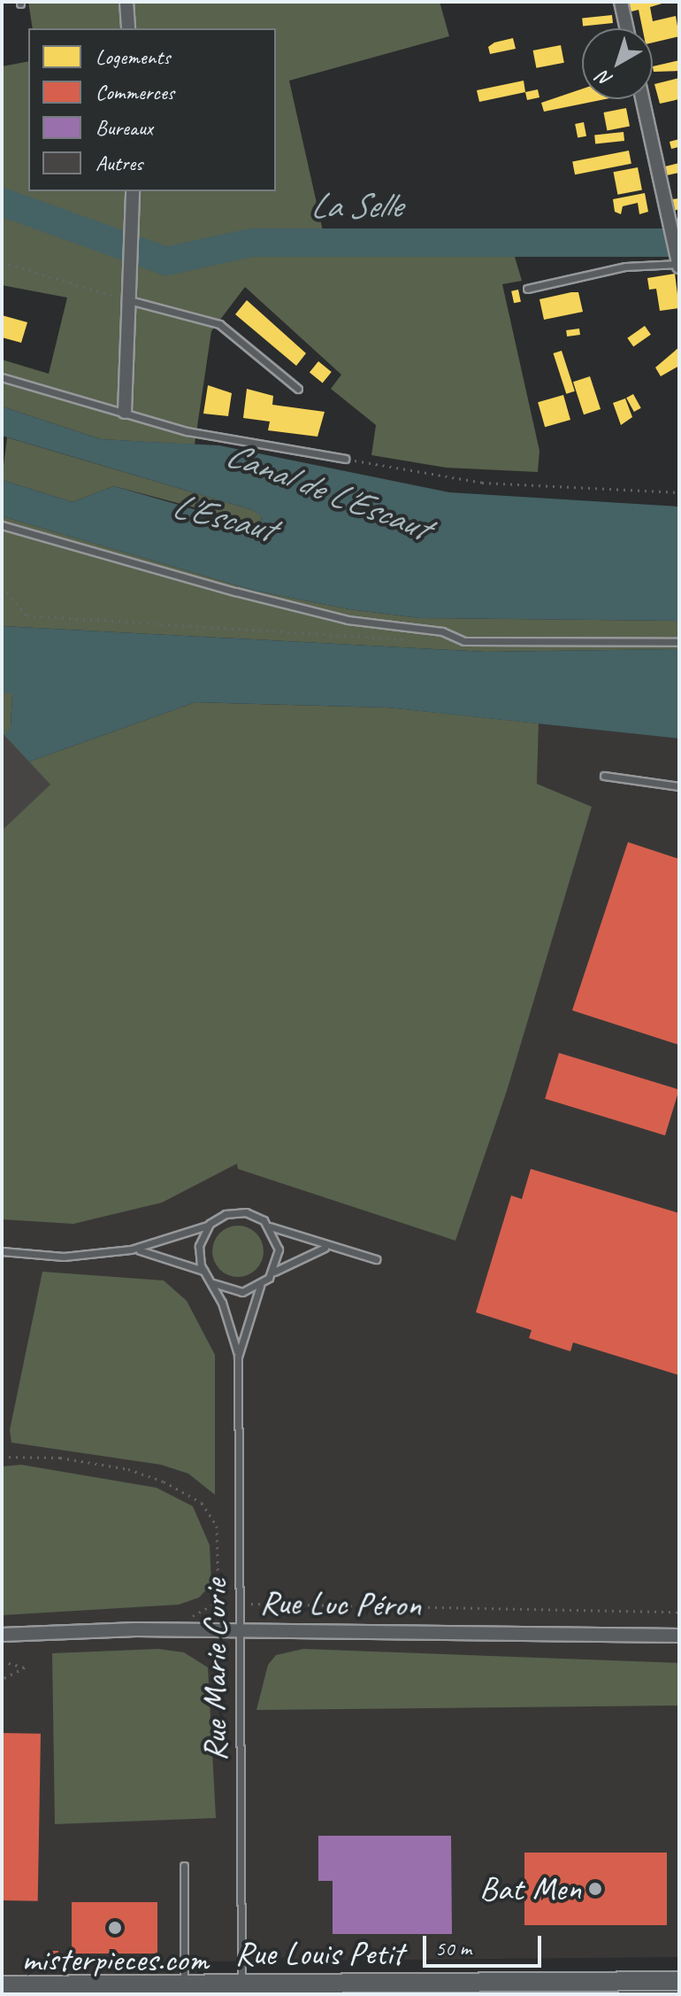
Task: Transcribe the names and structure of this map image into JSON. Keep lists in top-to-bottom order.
{
  "streets": {
    "street": ["Rue Luc Péron", "Rue Louis Petit"],
    "lane": ["Rue Marie Curie"]
  },
  "crossings": [
    ["Rue Luc Péron", "Rue Marie Curie"],
    ["Rue Marie Curie", "Rue Louis Petit"]
  ],
  "water": ["La Selle", "Canal de L'Escaut", "L'Escaut"],
  "places": ["Bat Men", "misterpieces.com"],
  "legend": [
    "Logements",
    "Commerces",
    "Bureaux",
    "Autres"
  ],
  "scale_bar": "50 m",
  "north": "bottom left"
}
